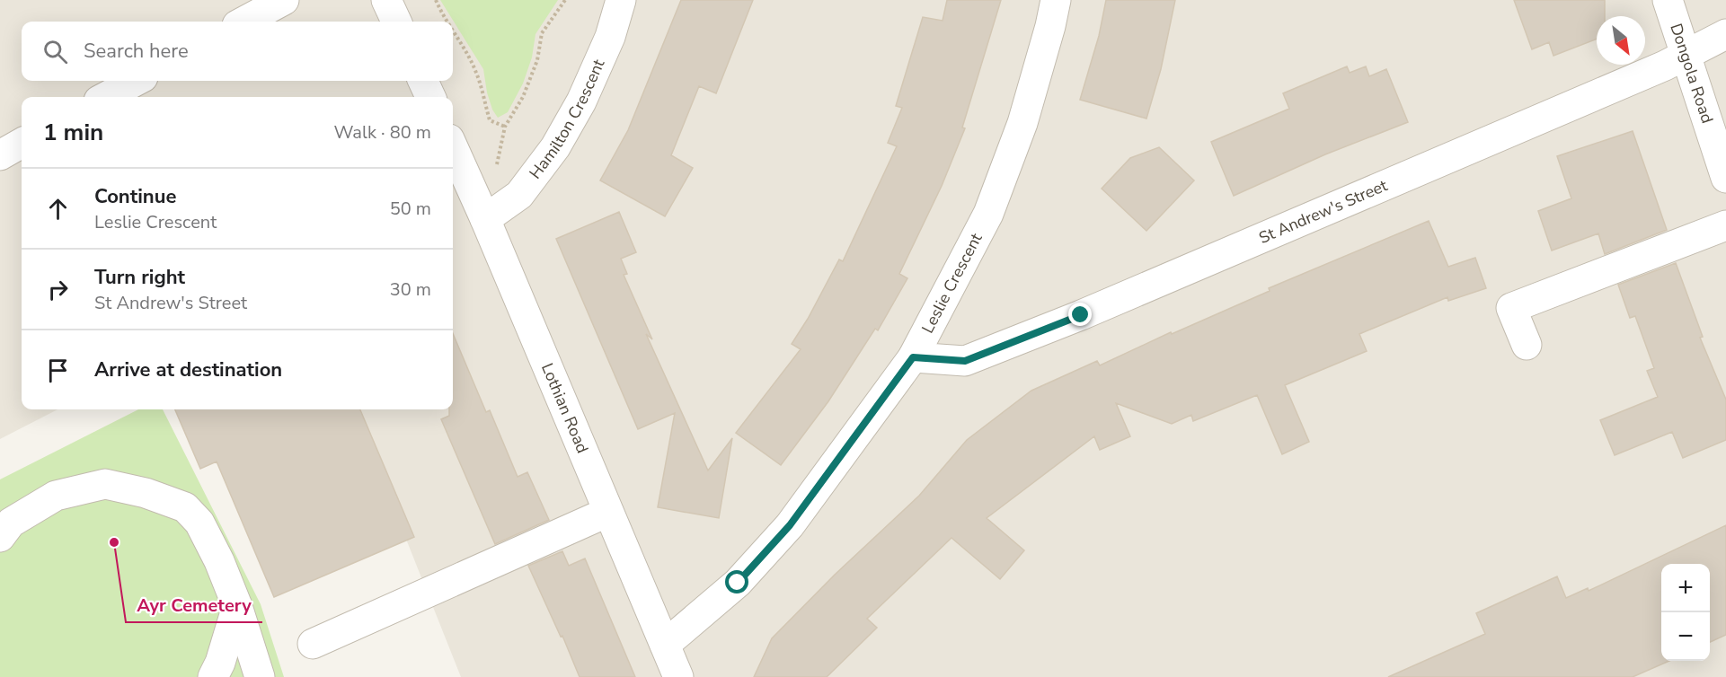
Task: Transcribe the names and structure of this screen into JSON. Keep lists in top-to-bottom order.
{
  "streets": {
    "street": [
      "Dongola Road",
      "Hamilton Crescent",
      "St Andrew's Street",
      "Leslie Crescent",
      "Lothian Road"
    ]
  },
  "crossings": [
    ["Dongola Road", "St Andrew's Street"],
    ["Hamilton Crescent", "Lothian Road"],
    ["St Andrew's Street", "Leslie Crescent"],
    ["Leslie Crescent", "Lothian Road"]
  ],
  "places": ["Ayr Cemetery"],
  "north": "bottom right",
  "page": {
    "search": "Search here",
    "heading": ["1 min", "Walk · 80 m"],
    "list": [
      ["Continue", "Leslie Crescent", "50 m"],
      ["Turn right", "St Andrew's Street", "30 m"],
      "Arrive at destination"
    ],
    "map_buttons": ["+", "−"]
  }
}
